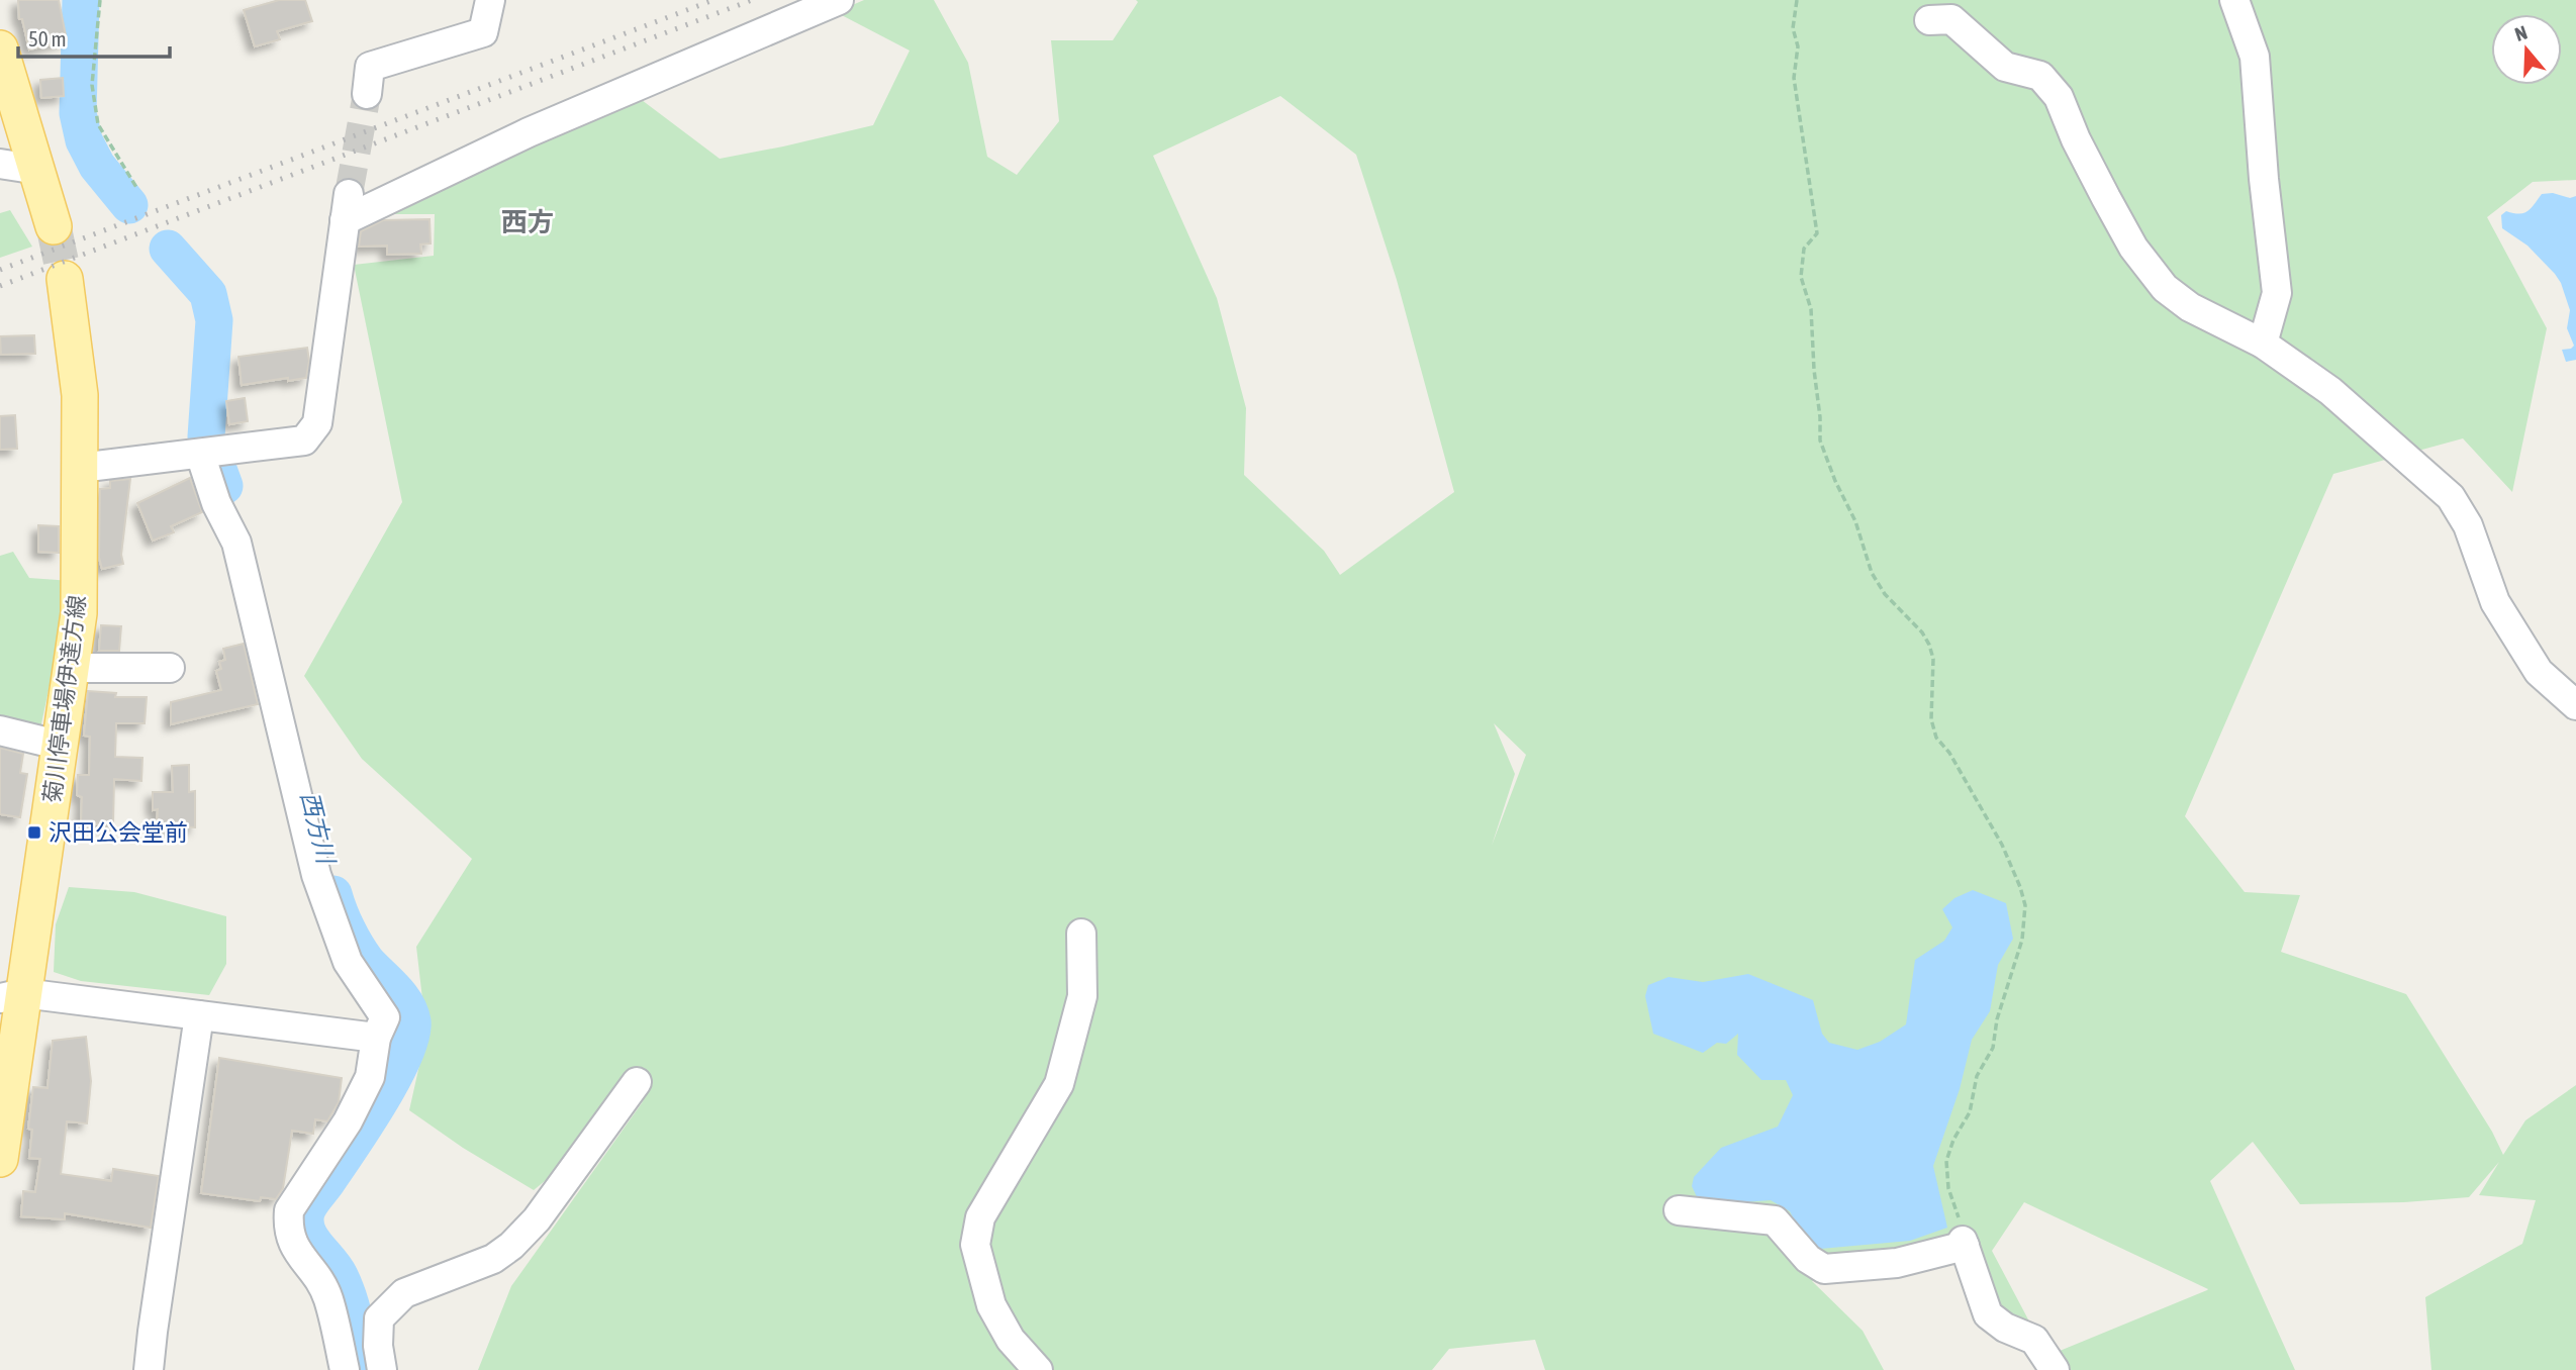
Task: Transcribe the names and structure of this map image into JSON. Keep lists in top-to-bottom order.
{
  "streets": {
    "main road": ["菊川停車場伊達方線"]
  },
  "districts": ["西方"],
  "water": ["西方川"],
  "places": {
    "transit": ["沢田公会堂前"]
  },
  "scale_bar": "50 m",
  "north": "top"
}
